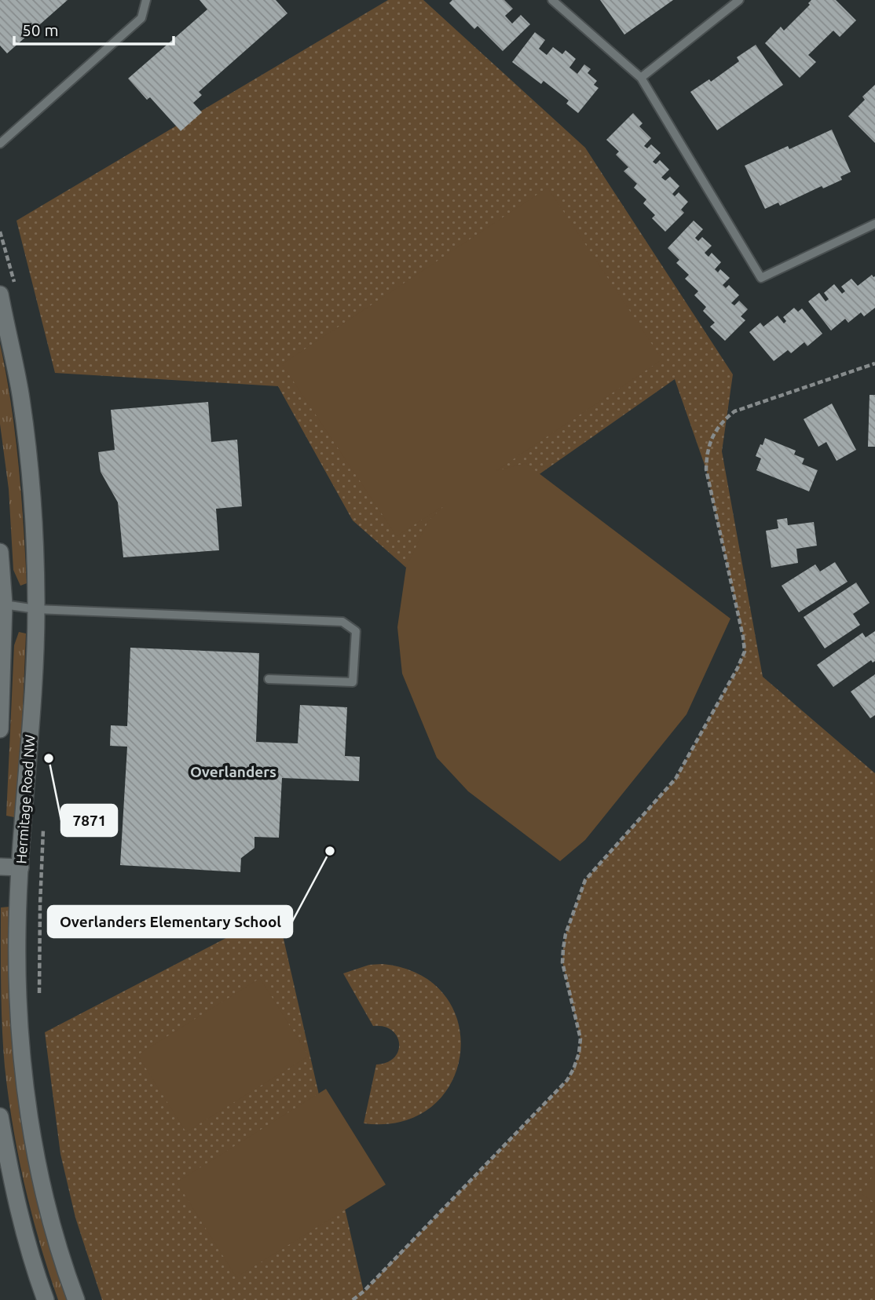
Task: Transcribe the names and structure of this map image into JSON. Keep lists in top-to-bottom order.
{
  "streets": {
    "street": ["Hermitage Road NW"]
  },
  "districts": ["Overlanders"],
  "places": ["7871", "Overlanders Elementary School"],
  "scale_bar": "50 m"
}
